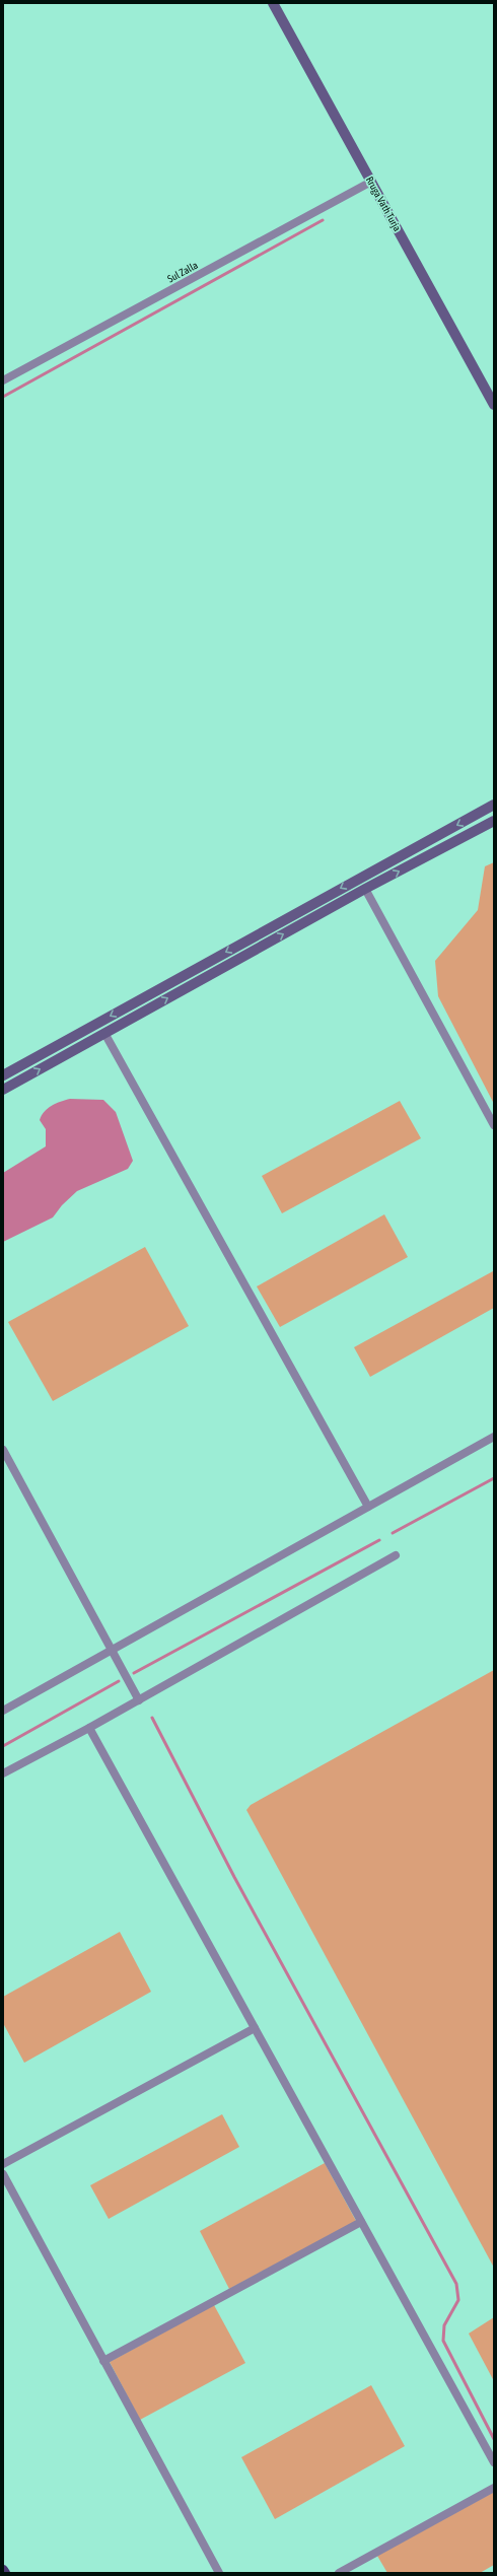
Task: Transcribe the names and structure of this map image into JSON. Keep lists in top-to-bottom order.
{
  "streets": {
    "street": ["Rruga Vath Turja", "Sul Zalla"]
  },
  "crossings": [
    ["Rruga Vath Turja", "Sul Zalla"]
  ]
}
